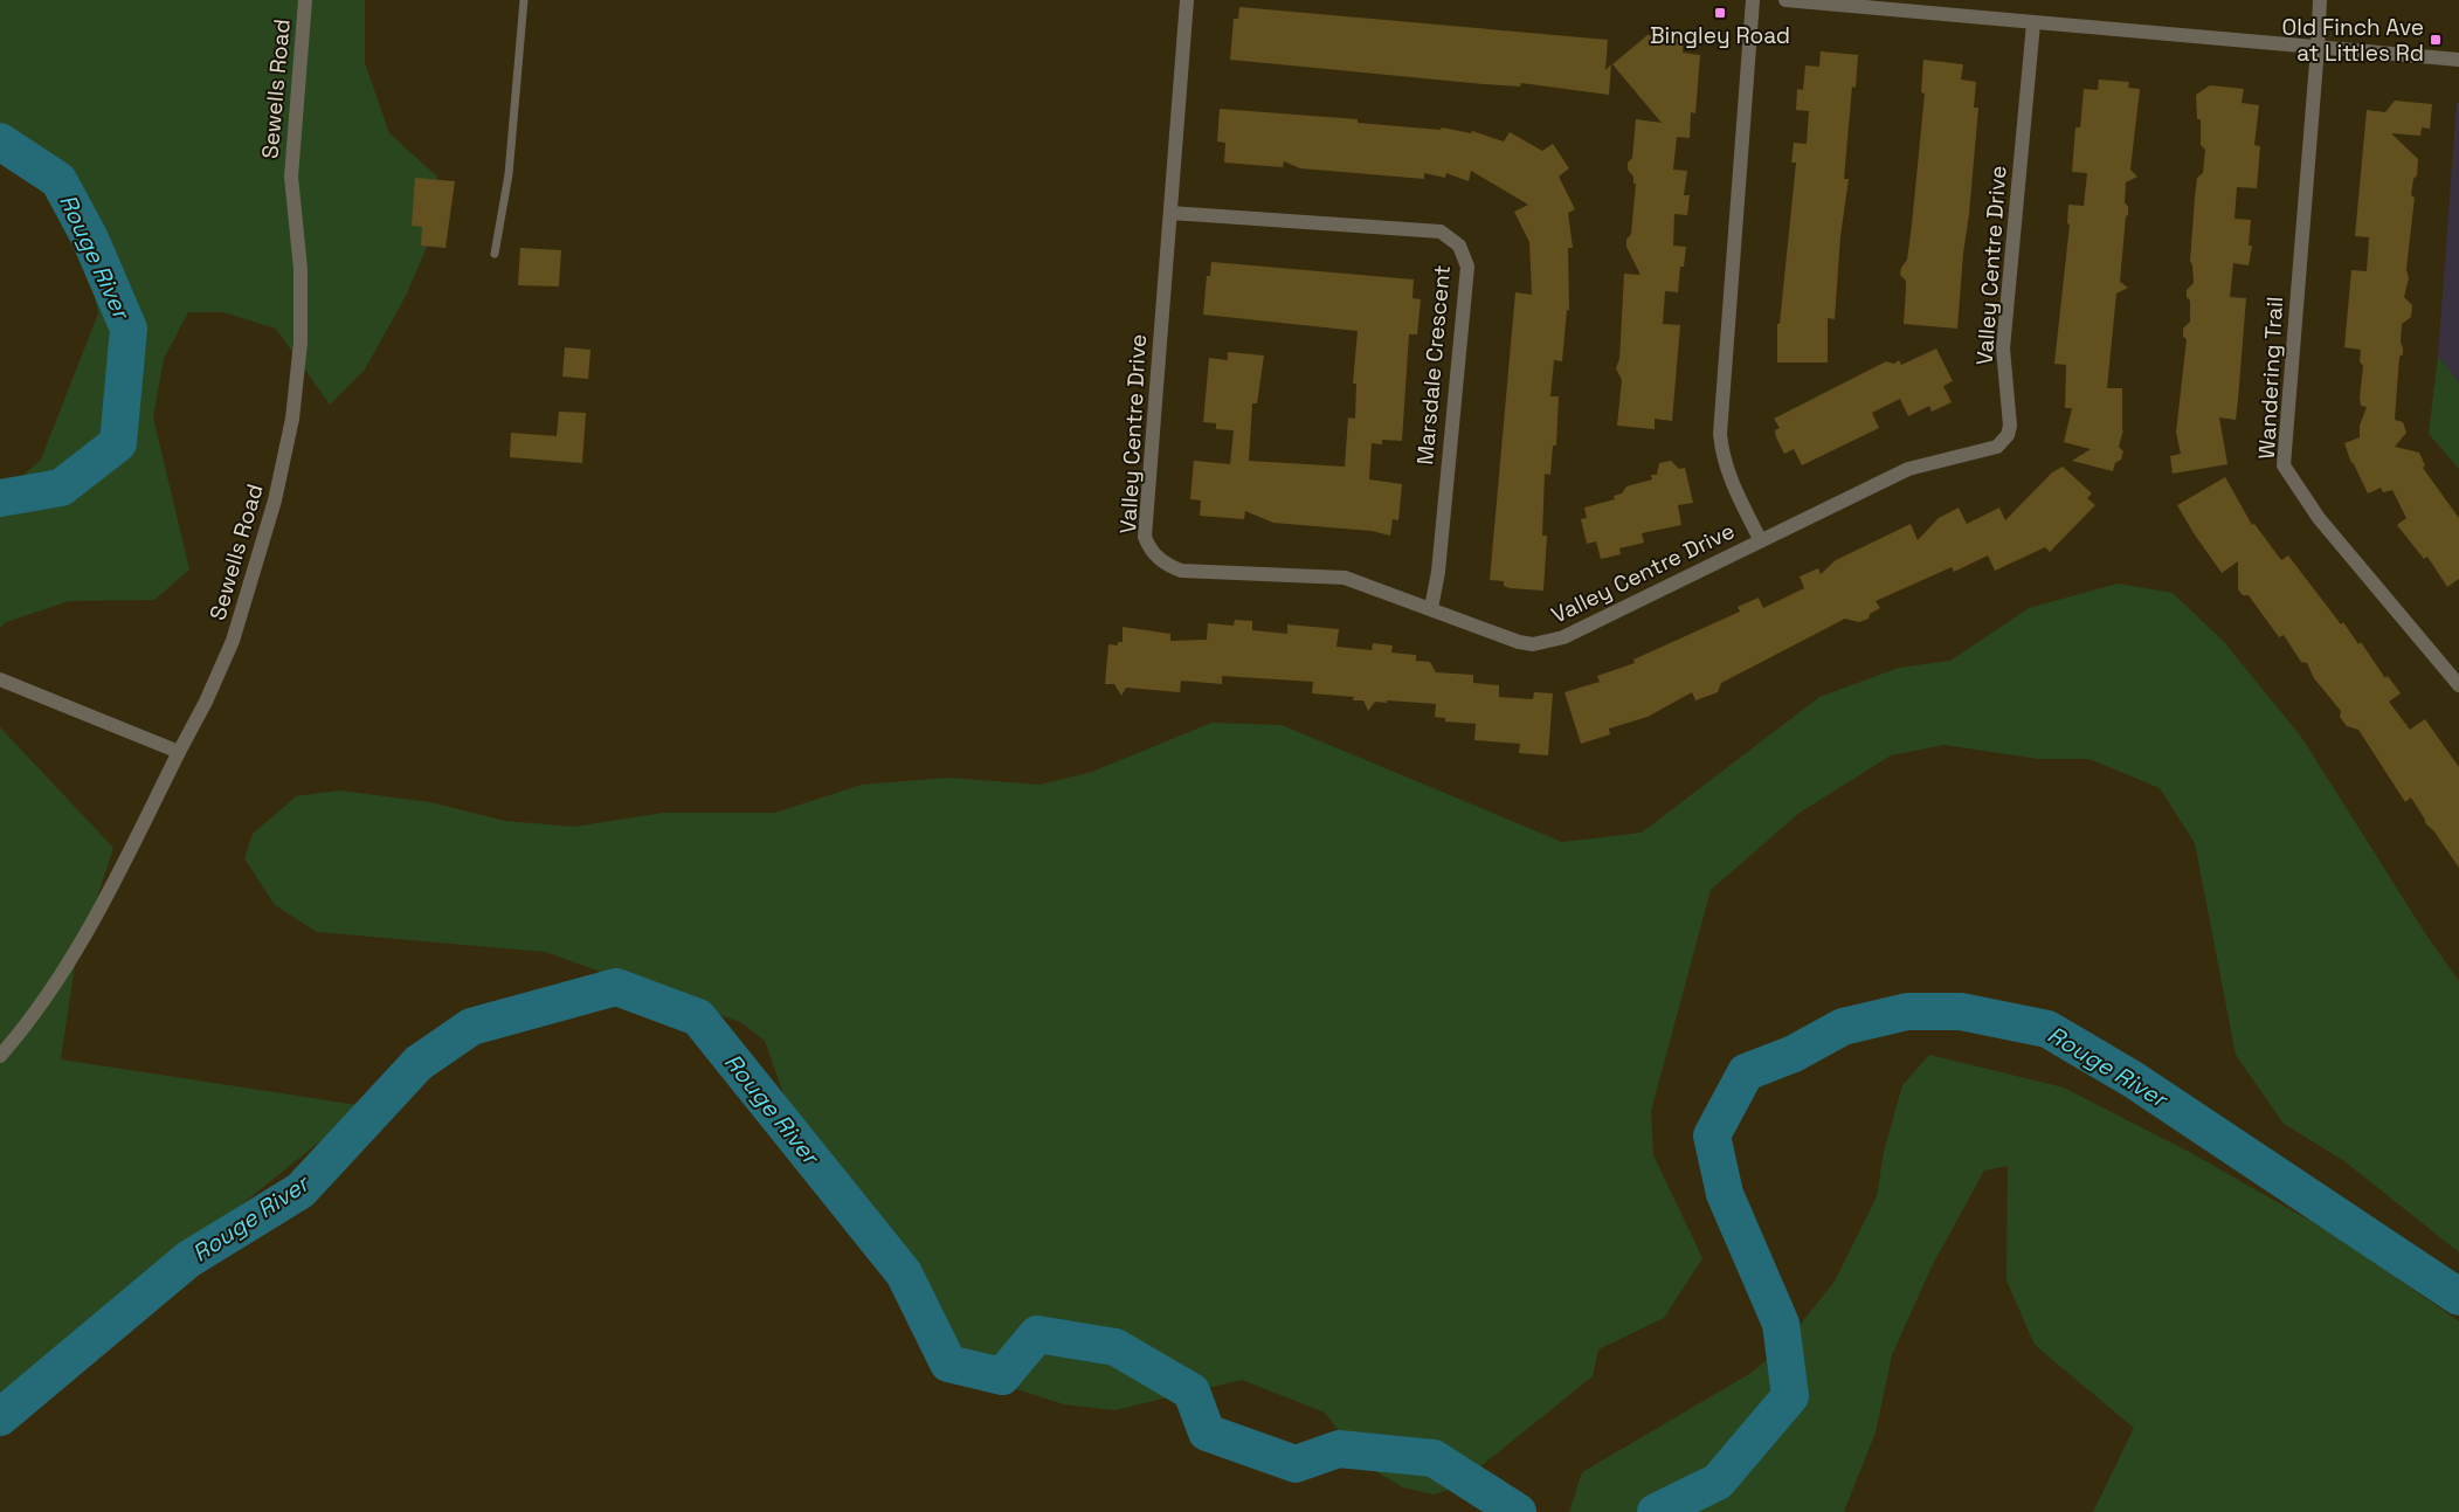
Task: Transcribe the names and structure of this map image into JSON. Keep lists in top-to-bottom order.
{
  "streets": {
    "street": [
      "Sewells Road",
      "Valley Centre Drive",
      "Marsdale Crescent",
      "Wandering Trail"
    ]
  },
  "crossings": [
    ["Valley Centre Drive", "Marsdale Crescent"]
  ],
  "water": ["Rouge River"],
  "places": {
    "transit": ["Bingley Road", "Old Finch Ave at Littles Rd"]
  }
}
